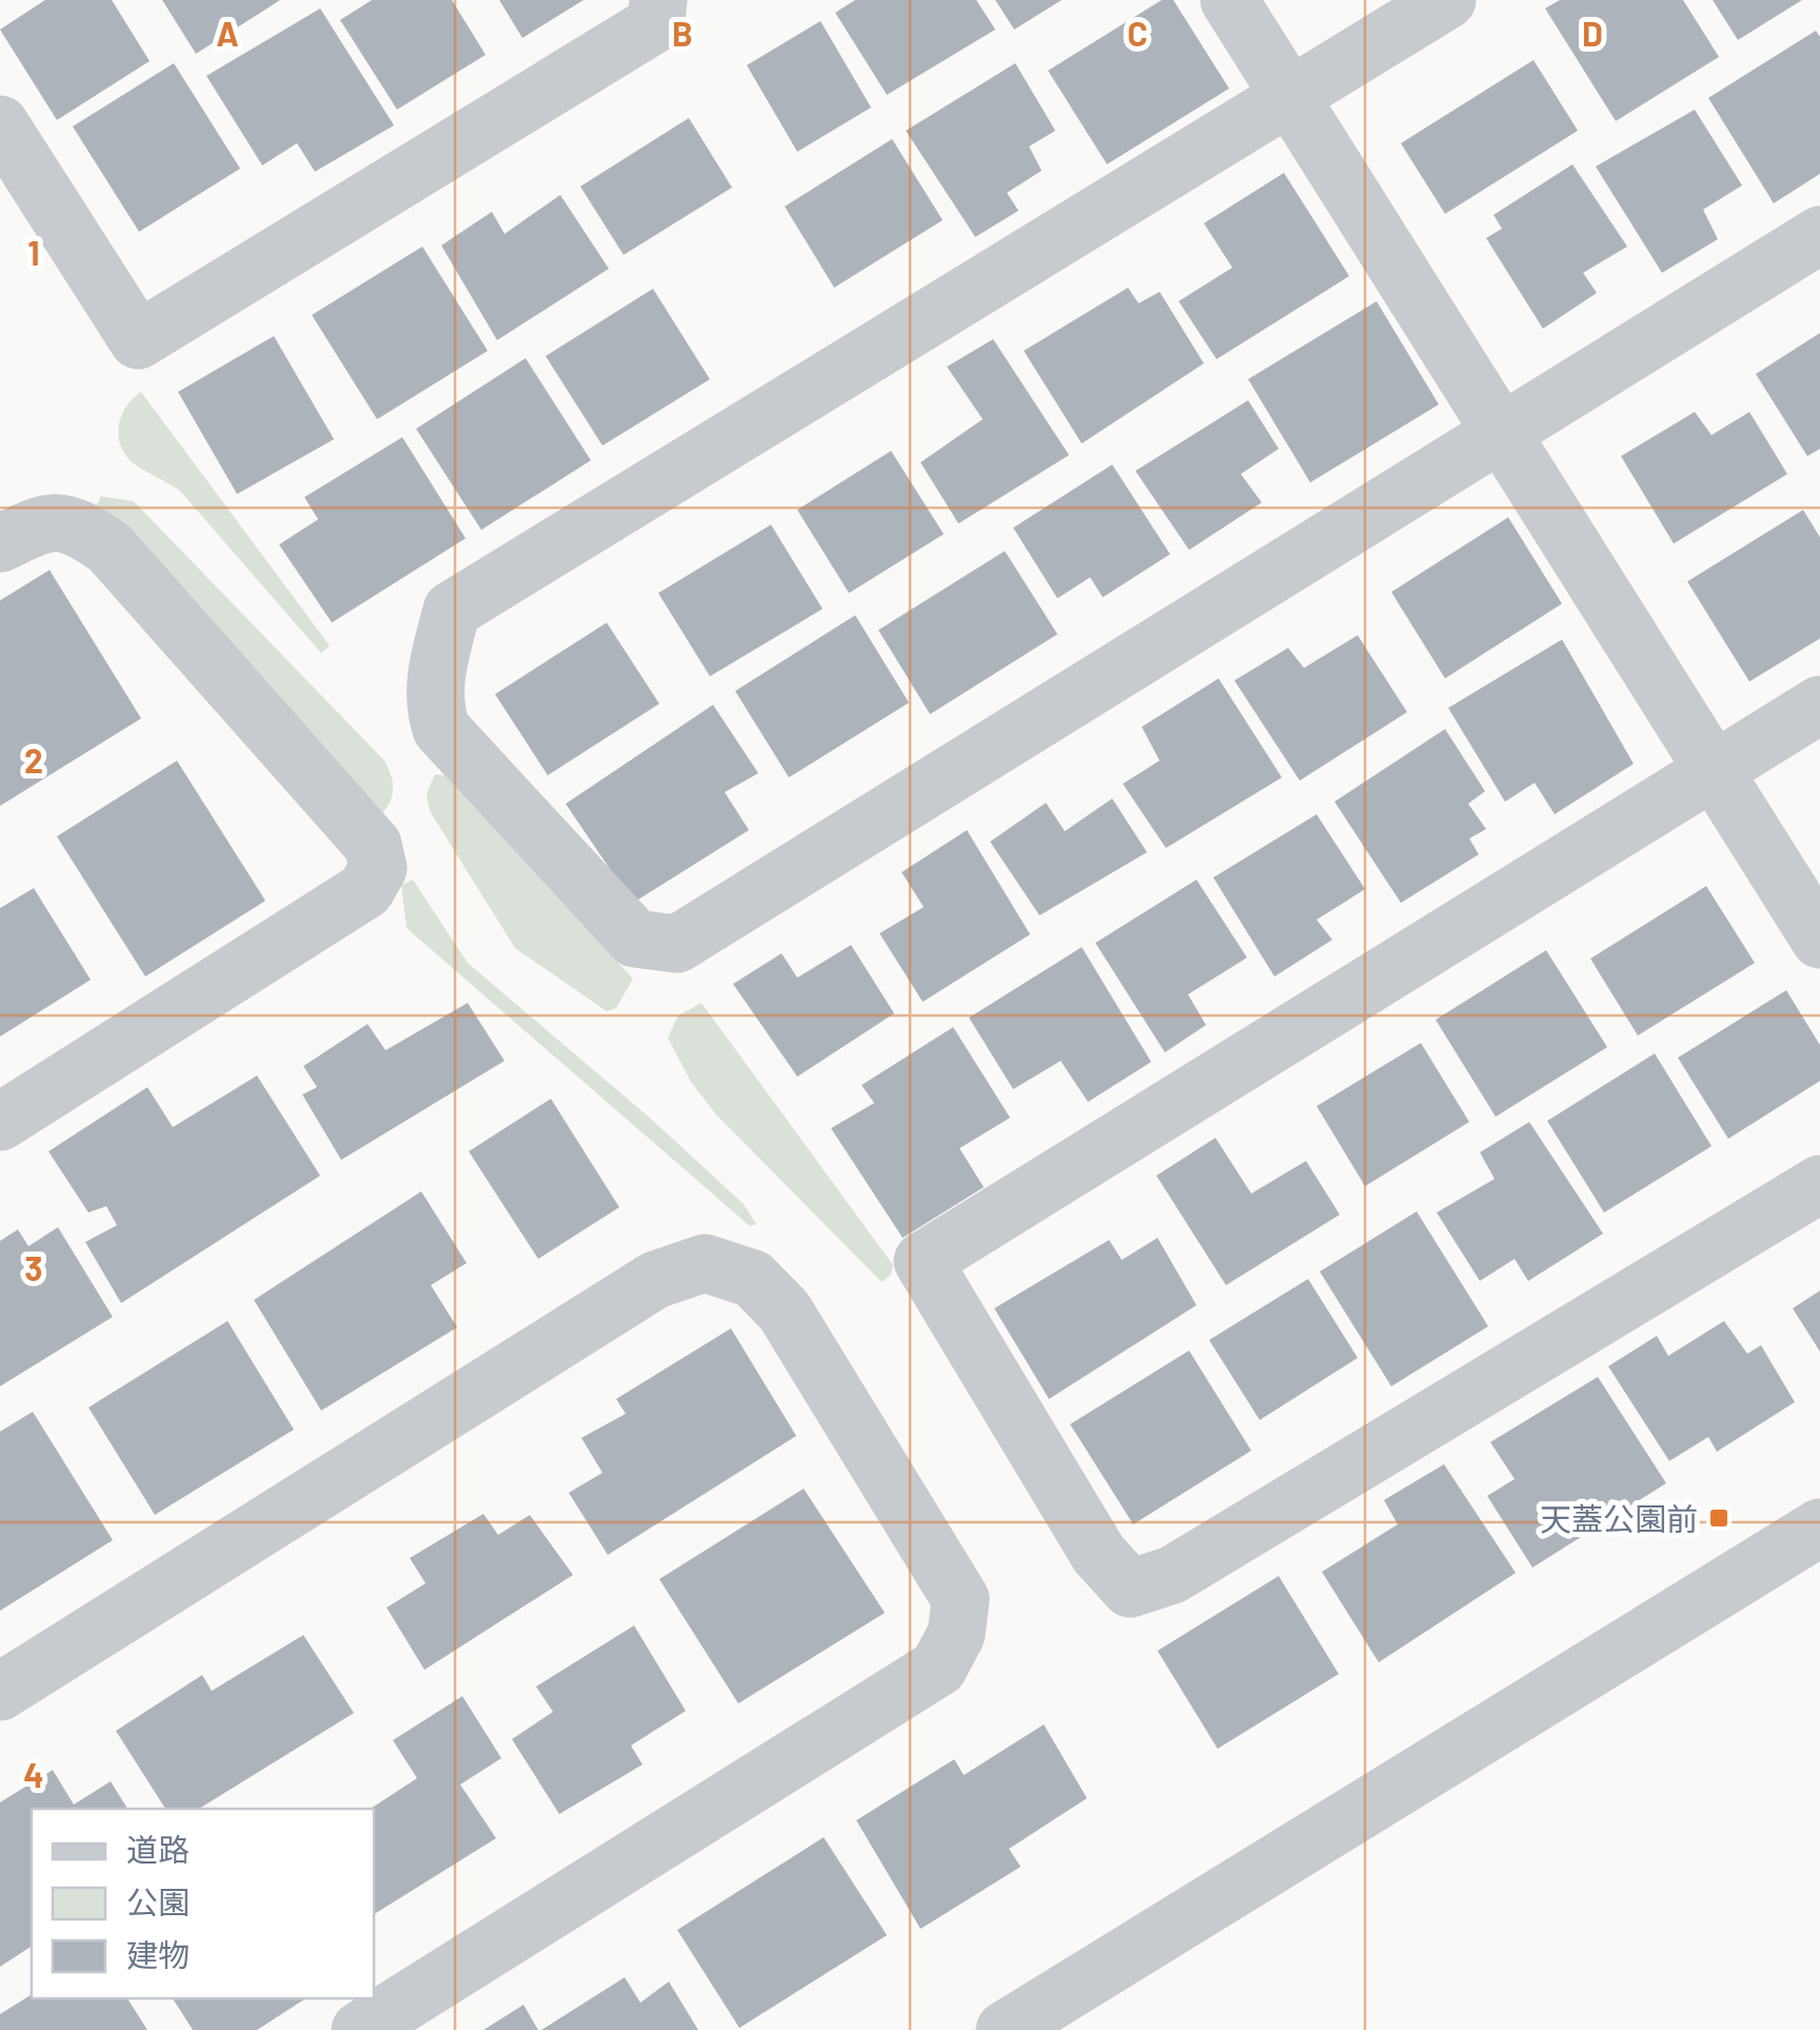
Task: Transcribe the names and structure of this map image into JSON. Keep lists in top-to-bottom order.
{
  "places": {
    "transit": ["天蓋公園前"]
  },
  "legend": ["道路", "公園", "建物"],
  "grid": {
    "columns": [
      "A",
      "B",
      "C",
      "D"
    ],
    "rows": [
      "1",
      "2",
      "3",
      "4"
    ]
  }
}
